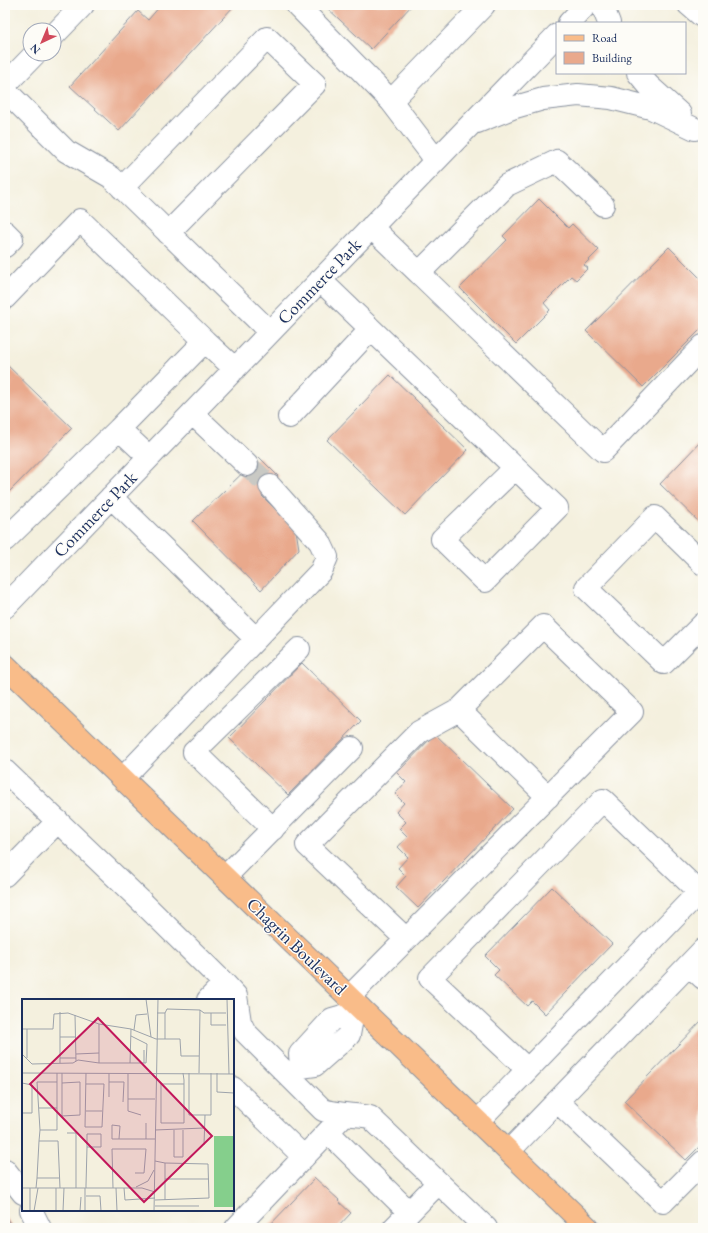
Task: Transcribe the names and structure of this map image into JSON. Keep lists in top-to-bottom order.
{
  "streets": {
    "main road": ["Chagrin Boulevard"],
    "street": ["Commerce Park"]
  },
  "legend": ["Road", "Building"],
  "north": "bottom left"
}
